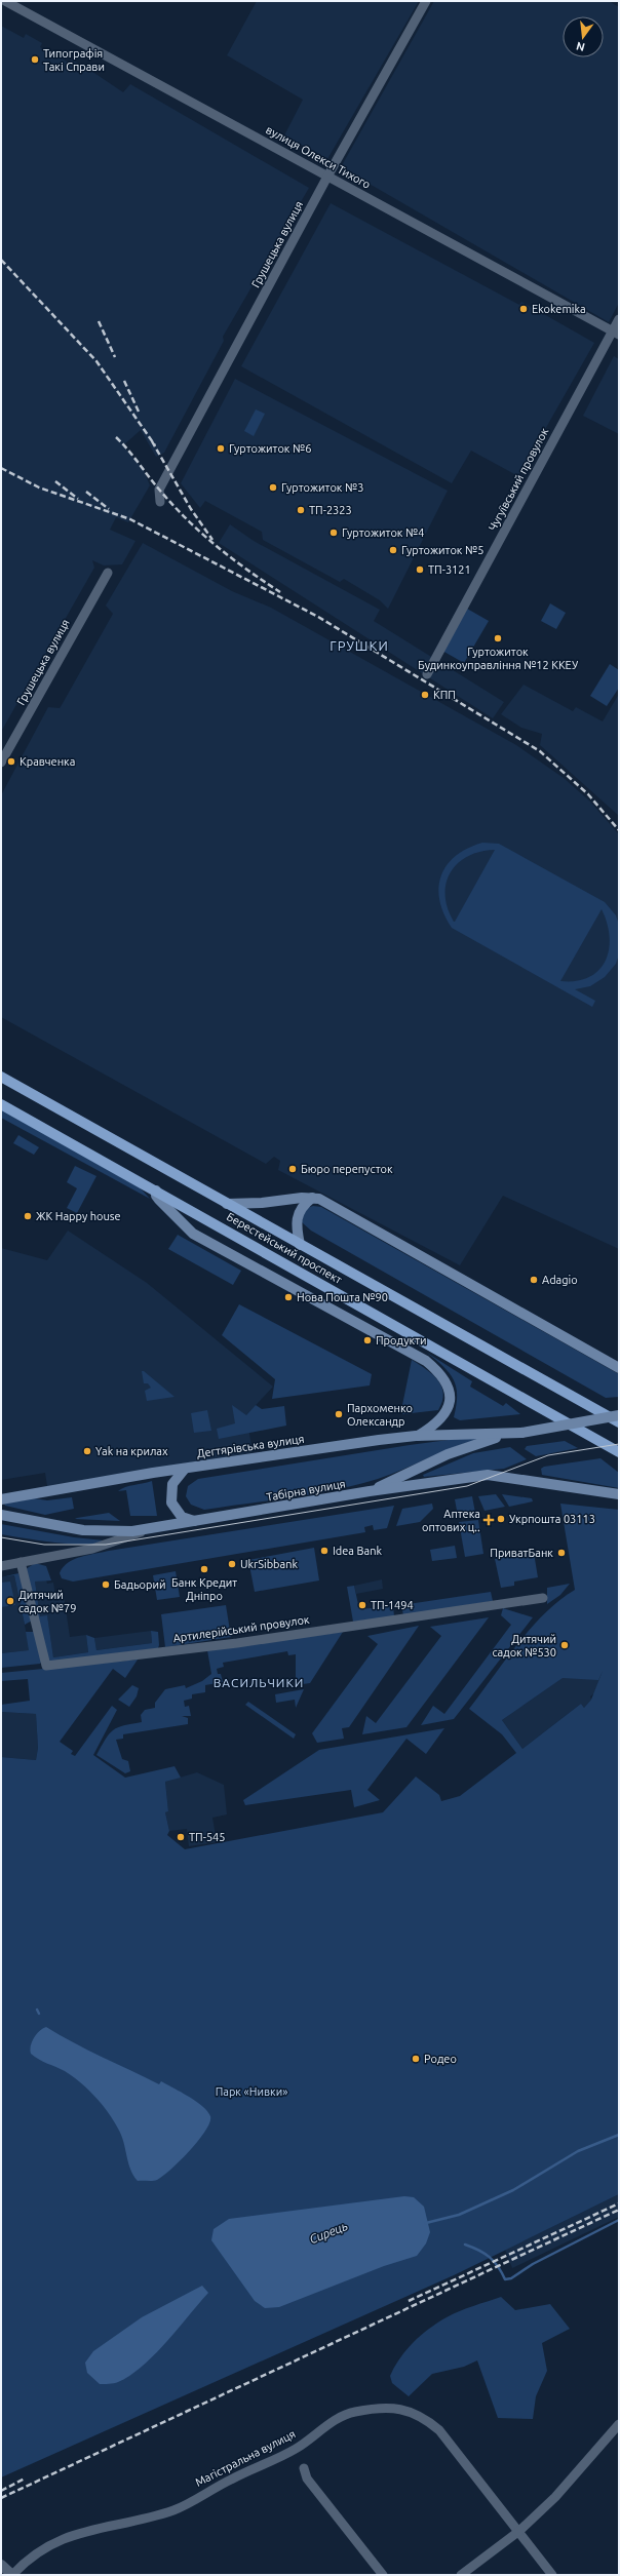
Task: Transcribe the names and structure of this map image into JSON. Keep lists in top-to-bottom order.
{
  "streets": {
    "main road": ["Берестейський проспект", "Дегтярівська вулиця", "Табірна вулиця"],
    "street": [
      "вулиця Олекси Тихого",
      "Грушецька вулиця",
      "Чугуївський провулок",
      "Артилерійський провулок",
      "Магістральна вулиця"
    ]
  },
  "crossings": [
    ["вулиця Олекси Тихого", "Грушецька вулиця"],
    ["вулиця Олекси Тихого", "Чугуївський провулок"],
    ["Дегтярівська вулиця", "Табірна вулиця"],
    ["Табірна вулиця", "Артилерійський провулок"]
  ],
  "districts": ["ГРУШКИ", "ВАСИЛЬЧИКИ"],
  "water": ["Сирець"],
  "parks": ["Парк «Нивки»"],
  "places": {
    "other": [
      "Типографія Такі Справи",
      "Ekokemika",
      "Гуртожиток №6",
      "Гуртожиток №3",
      "ТП-2323",
      "Гуртожиток №4",
      "Гуртожиток №5",
      "ТП-3121",
      "Гуртожиток Будинкоуправління №12 ККЕУ",
      "КПП",
      "Кравченка",
      "Бюро перепусток",
      "ЖК Happy house",
      "Adagio",
      "Нова Пошта №90",
      "Продукти",
      "Пархоменко Олександр",
      "Yak на крилах",
      "Укрпошта 03113",
      "Idea Bank",
      "ПриватБанк",
      "UkrSibbank",
      "Банк Кредит Дніпро",
      "Бадьорий",
      "Дитячий садок №79",
      "ТП-1494",
      "Дитячий садок №530",
      "ТП-545",
      "Родео"
    ],
    "health": ["Аптека оптових ц‥"]
  },
  "north": "bottom"
}
